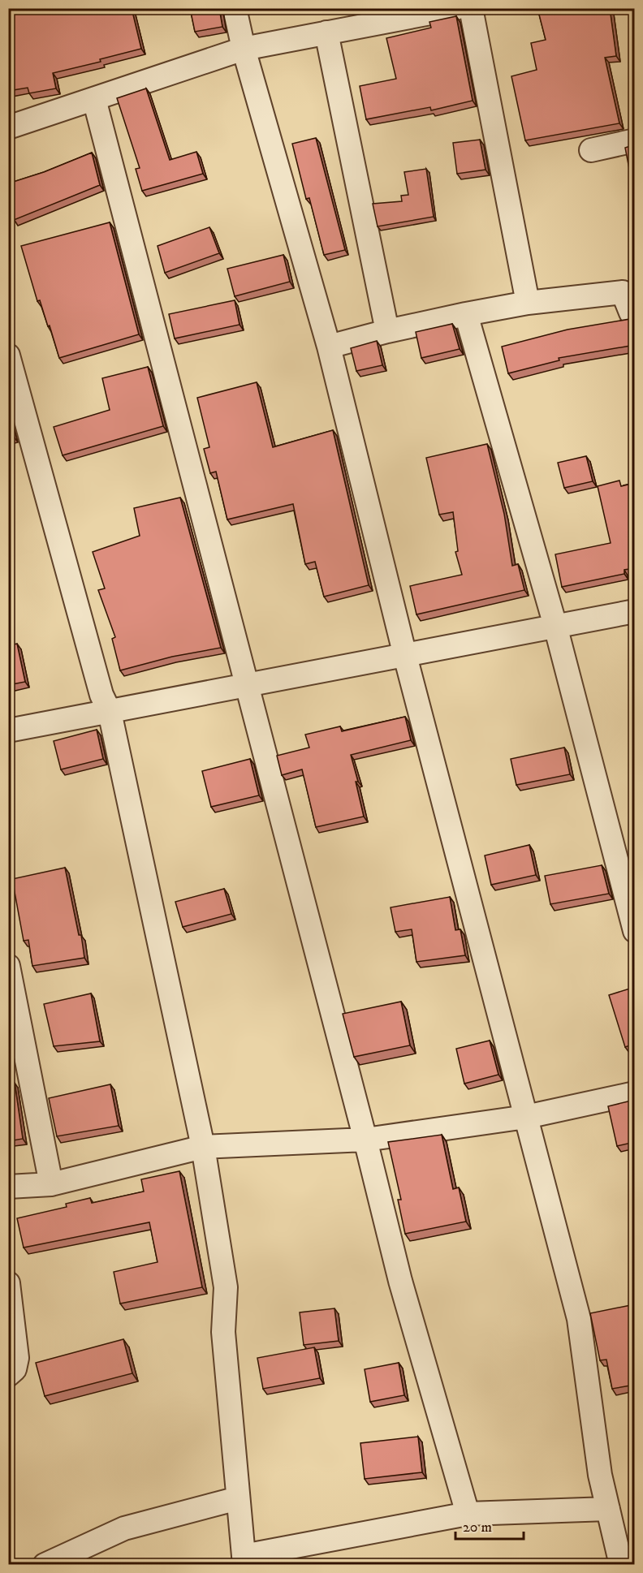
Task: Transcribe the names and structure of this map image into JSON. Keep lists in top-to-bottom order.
{
  "scale_bar": "20 m"
}
